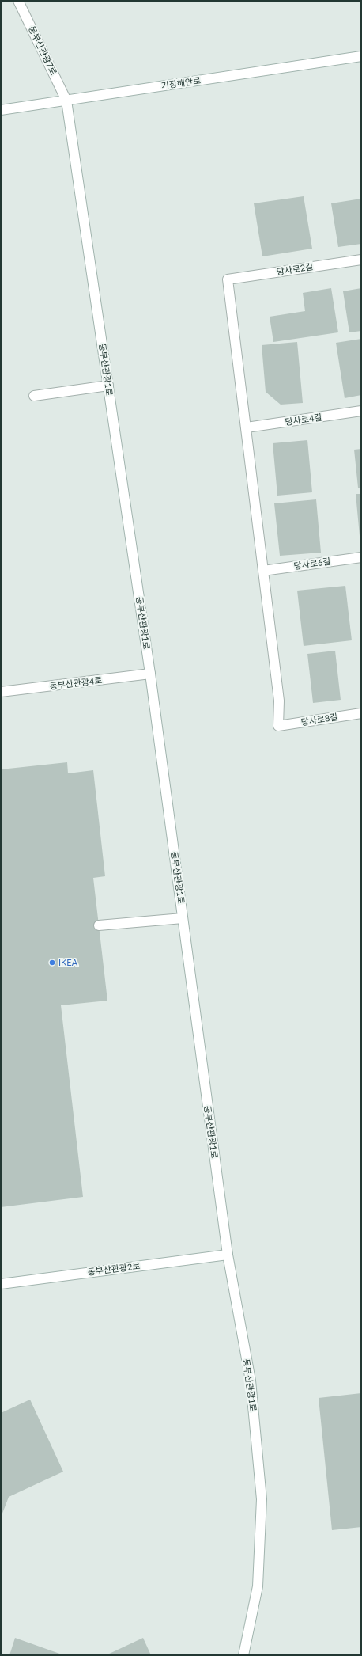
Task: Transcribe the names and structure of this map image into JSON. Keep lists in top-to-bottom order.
{
  "streets": {
    "street": [
      "동부산관광7로",
      "기장해안로",
      "당사로2길",
      "동부산관광1로",
      "당사로4길",
      "당사로6길",
      "동부산관광4로",
      "당사로8길",
      "동부산관광2로"
    ]
  },
  "crossings": [
    ["동부산관광7로", "기장해안로"],
    ["동부산관광7로", "동부산관광1로"],
    ["기장해안로", "동부산관광1로"],
    ["당사로2길", "당사로4길"],
    ["동부산관광1로", "동부산관광4로"],
    ["동부산관광1로", "동부산관광2로"],
    ["당사로6길", "당사로8길"]
  ],
  "places": ["IKEA"]
}
